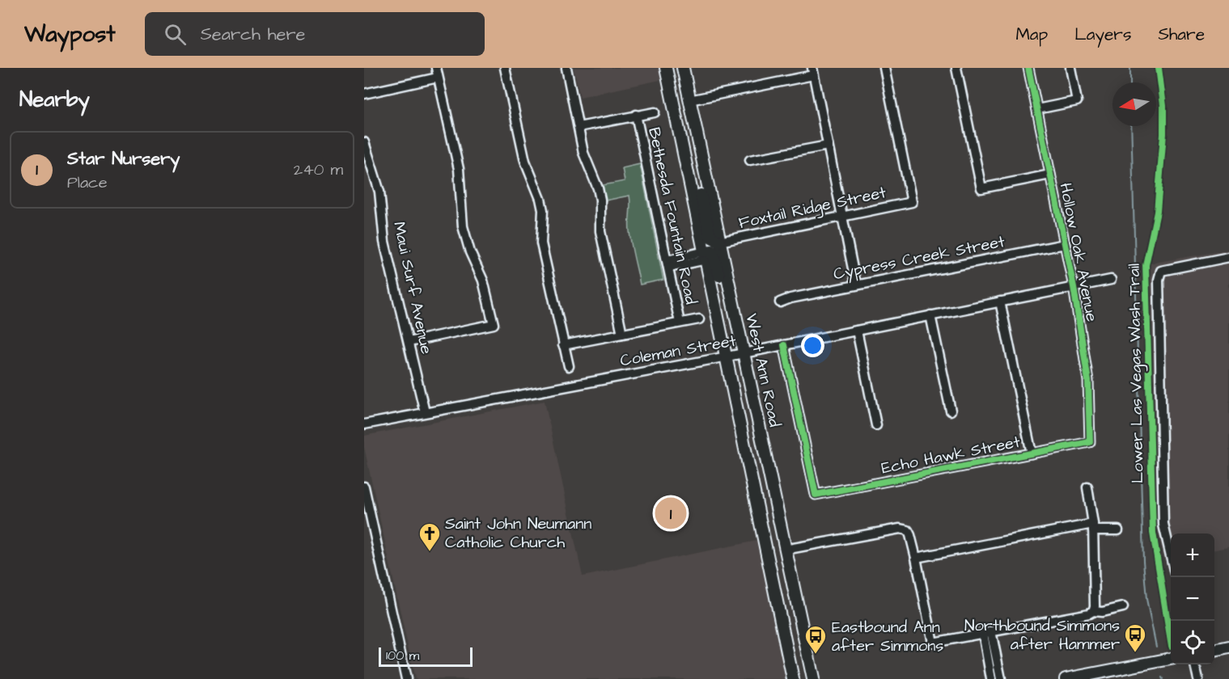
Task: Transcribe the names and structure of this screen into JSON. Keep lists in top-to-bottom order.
{
  "streets": {
    "main road": ["West Ann Road"],
    "street": [
      "Foxtail Ridge Street",
      "Bethesda Fountain Road",
      "Hollow Oak Avenue",
      "Cypress Creek Street",
      "Maui Surf Avenue",
      "Coleman Street",
      "Echo Hawk Street"
    ],
    "cycle path": ["Lower Las Vegas Wash Trail"]
  },
  "crossings": [
    ["Foxtail Ridge Street", "West Ann Road"],
    ["Hollow Oak Avenue", "Cypress Creek Street"],
    ["Hollow Oak Avenue", "Coleman Street"],
    ["Hollow Oak Avenue", "Echo Hawk Street"],
    ["Maui Surf Avenue", "Coleman Street"],
    ["Coleman Street", "West Ann Road"],
    ["Coleman Street", "Echo Hawk Street"]
  ],
  "places": {
    "church": ["Saint John Neumann Catholic Church"],
    "bus stop": ["Northbound Simmons after Hammer", "Eastbound Ann after Simmons"]
  },
  "scale_bar": "100 m",
  "north": "left",
  "page": {
    "header": "Waypost",
    "search": "Search here",
    "nav": ["Map", "Layers", "Share"],
    "heading": "Nearby",
    "list": [
      {
        "mark": "1",
        "name": "Star Nursery",
        "note": "Place",
        "value": "240 m"
      }
    ],
    "pins": "1",
    "map_buttons": ["+", "−"],
    "scale": "100 m"
  }
}
